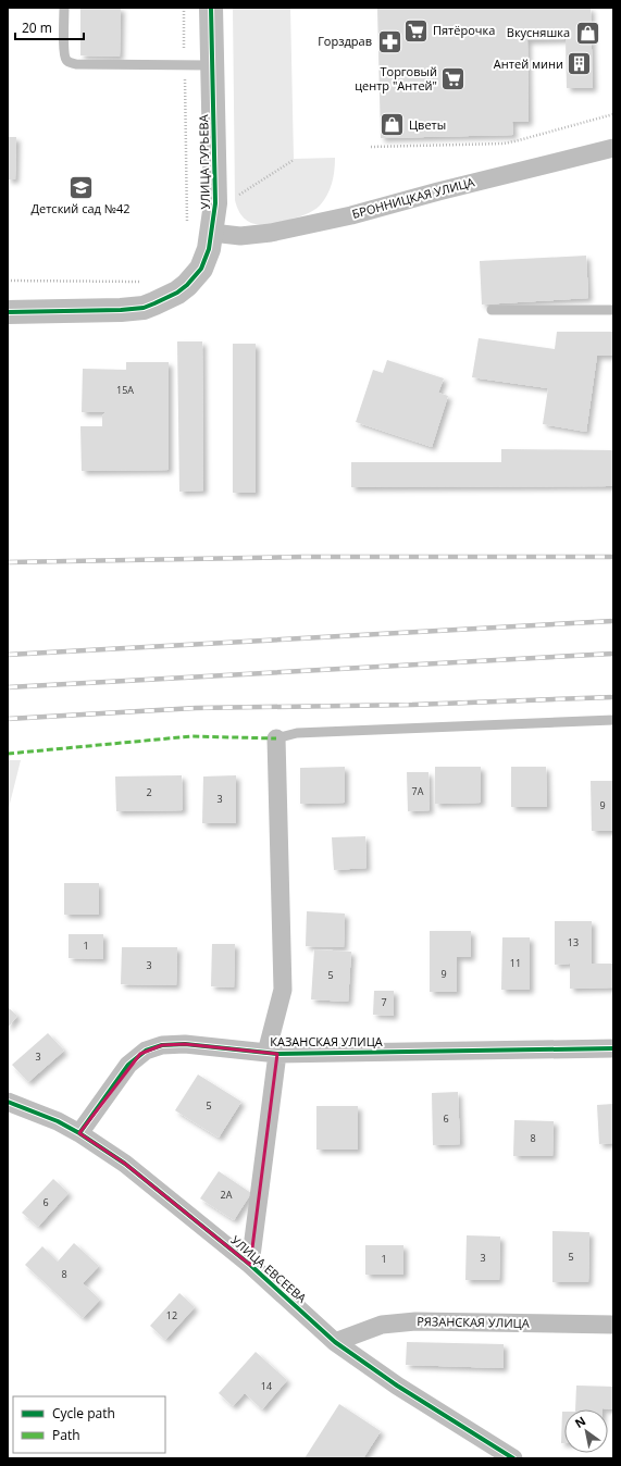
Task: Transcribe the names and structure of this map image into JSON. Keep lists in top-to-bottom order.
{
  "streets": {
    "street": [
      "УЛИЦА ГУРЬЕВА",
      "БРОННИЦКАЯ УЛИЦА",
      "КАЗАНСКАЯ УЛИЦА",
      "УЛИЦА ЕВСЕЕВА",
      "РЯЗАНСКАЯ УЛИЦА"
    ]
  },
  "crossings": [
    ["УЛИЦА ГУРЬЕВА", "БРОННИЦКАЯ УЛИЦА"],
    ["КАЗАНСКАЯ УЛИЦА", "УЛИЦА ЕВСЕЕВА"],
    ["УЛИЦА ЕВСЕЕВА", "РЯЗАНСКАЯ УЛИЦА"]
  ],
  "places": {
    "supermarket": ["Пятёрочка", "Торговый центр \"Антей\""],
    "shop": ["Вкусняшка", "Цветы"],
    "pharmacy": ["Горздрав"],
    "building": ["Антей мини"],
    "school or university": ["Детский сад №42"]
  },
  "house_numbers": [
    "15А",
    "7А",
    "2",
    "3",
    "9",
    "13",
    "1",
    "11",
    "3",
    "9",
    "5",
    "7",
    "3",
    "5",
    "6",
    "8",
    "2А",
    "6",
    "5",
    "3",
    "1",
    "8",
    "12",
    "14"
  ],
  "legend": ["Cycle path", "Path"],
  "scale_bar": "20 m",
  "north": "top left"
}
